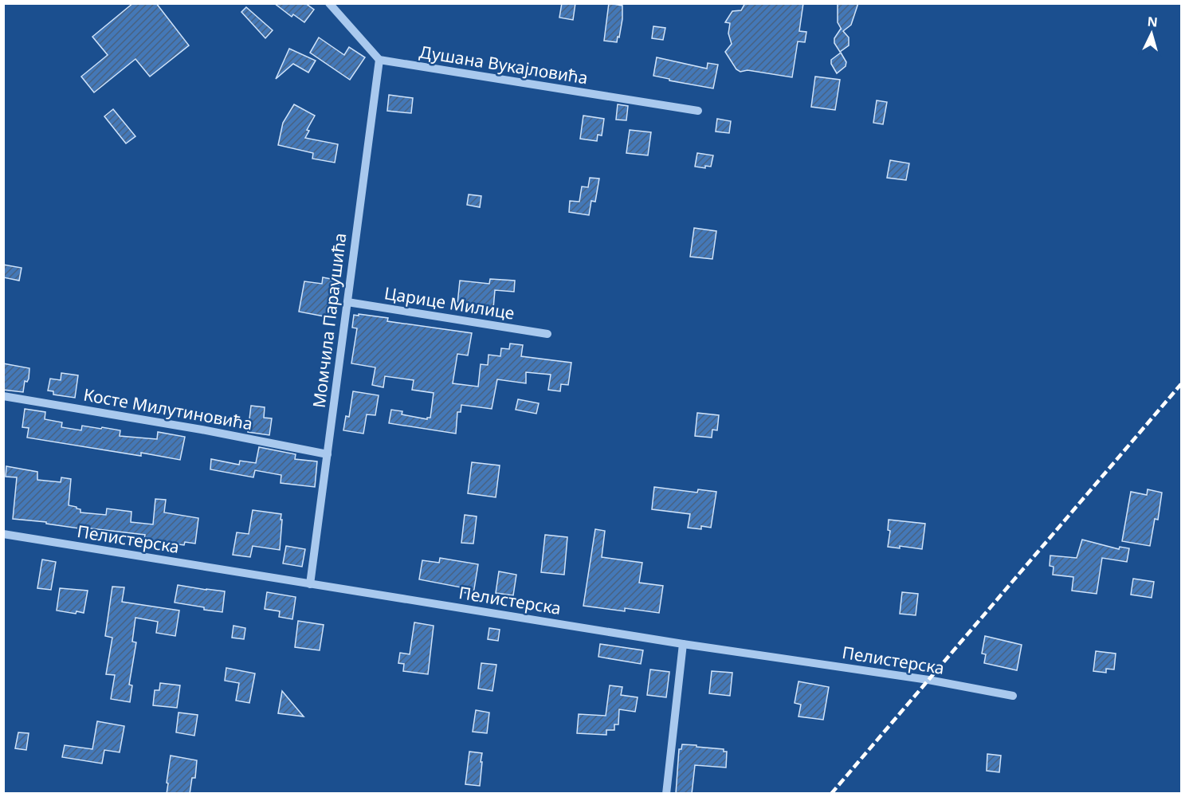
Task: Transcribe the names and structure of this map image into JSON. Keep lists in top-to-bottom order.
{
  "streets": {
    "street": [
      "Душана Вукајловића",
      "Царице Милице",
      "Момчила Параушића",
      "Косте Милутиновића",
      "Пелистерска"
    ]
  },
  "crossings": [
    ["Душана Вукајловића", "Момчила Параушића"],
    ["Царице Милице", "Момчила Параушића"],
    ["Момчила Параушића", "Косте Милутиновића"],
    ["Момчила Параушића", "Пелистерска"]
  ],
  "north": "top"
}
